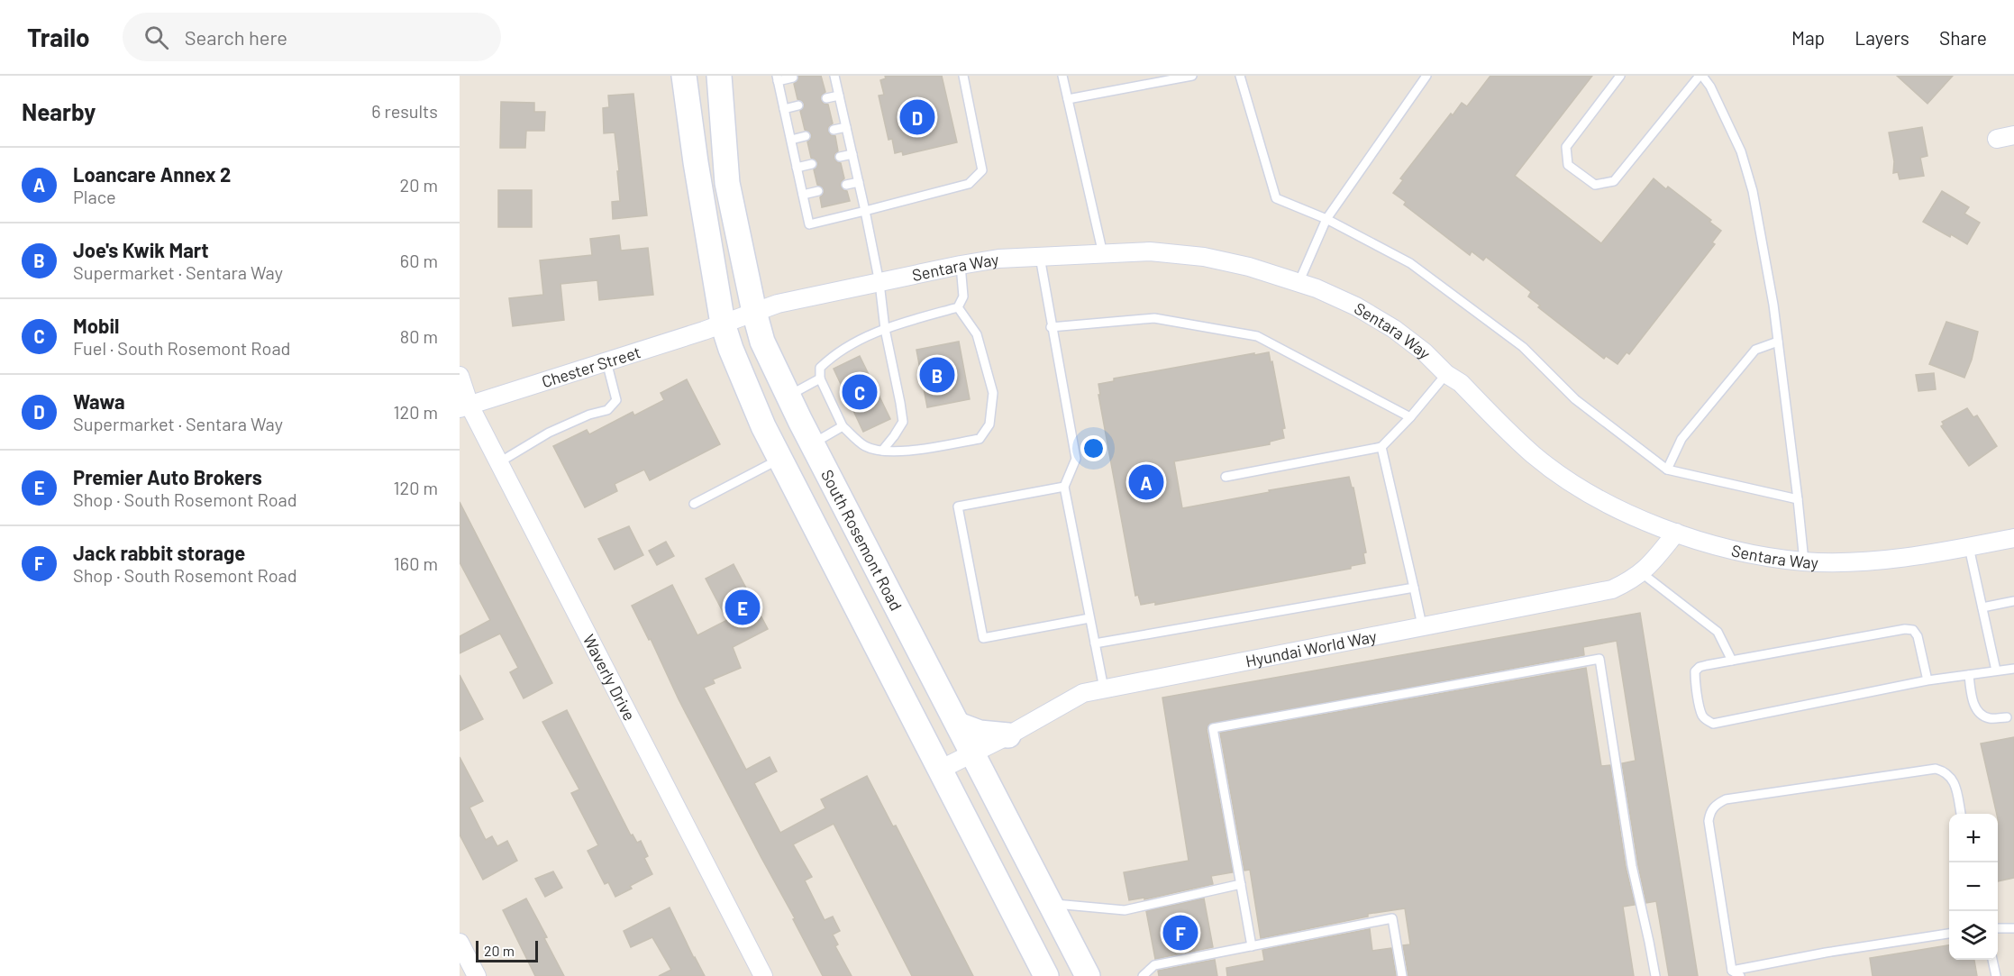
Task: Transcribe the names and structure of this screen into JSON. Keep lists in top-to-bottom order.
{
  "streets": {
    "main road": ["South Rosemont Road"],
    "street": [
      "Sentara Way",
      "Chester Street",
      "Hyundai World Way",
      "Waverly Drive"
    ]
  },
  "crossings": [
    ["Sentara Way", "Chester Street"],
    ["Sentara Way", "South Rosemont Road"],
    ["Sentara Way", "Hyundai World Way"],
    ["Chester Street", "Waverly Drive"],
    ["South Rosemont Road", "Hyundai World Way"]
  ],
  "scale_bar": "20 m",
  "page": {
    "header": "Trailo",
    "search": "Search here",
    "nav": ["Map", "Layers", "Share"],
    "heading": ["Nearby", "6 results"],
    "pins": [
      "D",
      "B",
      "C",
      "A",
      "E",
      "F"
    ],
    "list": [
      {
        "mark": "A",
        "name": "Loancare Annex 2",
        "note": "Place",
        "value": "20 m"
      },
      {
        "mark": "B",
        "name": "Joe's Kwik Mart",
        "note": "Supermarket · Sentara Way",
        "value": "60 m"
      },
      {
        "mark": "C",
        "name": "Mobil",
        "note": "Fuel · South Rosemont Road",
        "value": "80 m"
      },
      {
        "mark": "D",
        "name": "Wawa",
        "note": "Supermarket · Sentara Way",
        "value": "120 m"
      },
      {
        "mark": "E",
        "name": "Premier Auto Brokers",
        "note": "Shop · South Rosemont Road",
        "value": "120 m"
      },
      {
        "mark": "F",
        "name": "Jack rabbit storage",
        "note": "Shop · South Rosemont Road",
        "value": "160 m"
      }
    ],
    "map_buttons": ["+", "−"],
    "scale": "20 m"
  }
}
